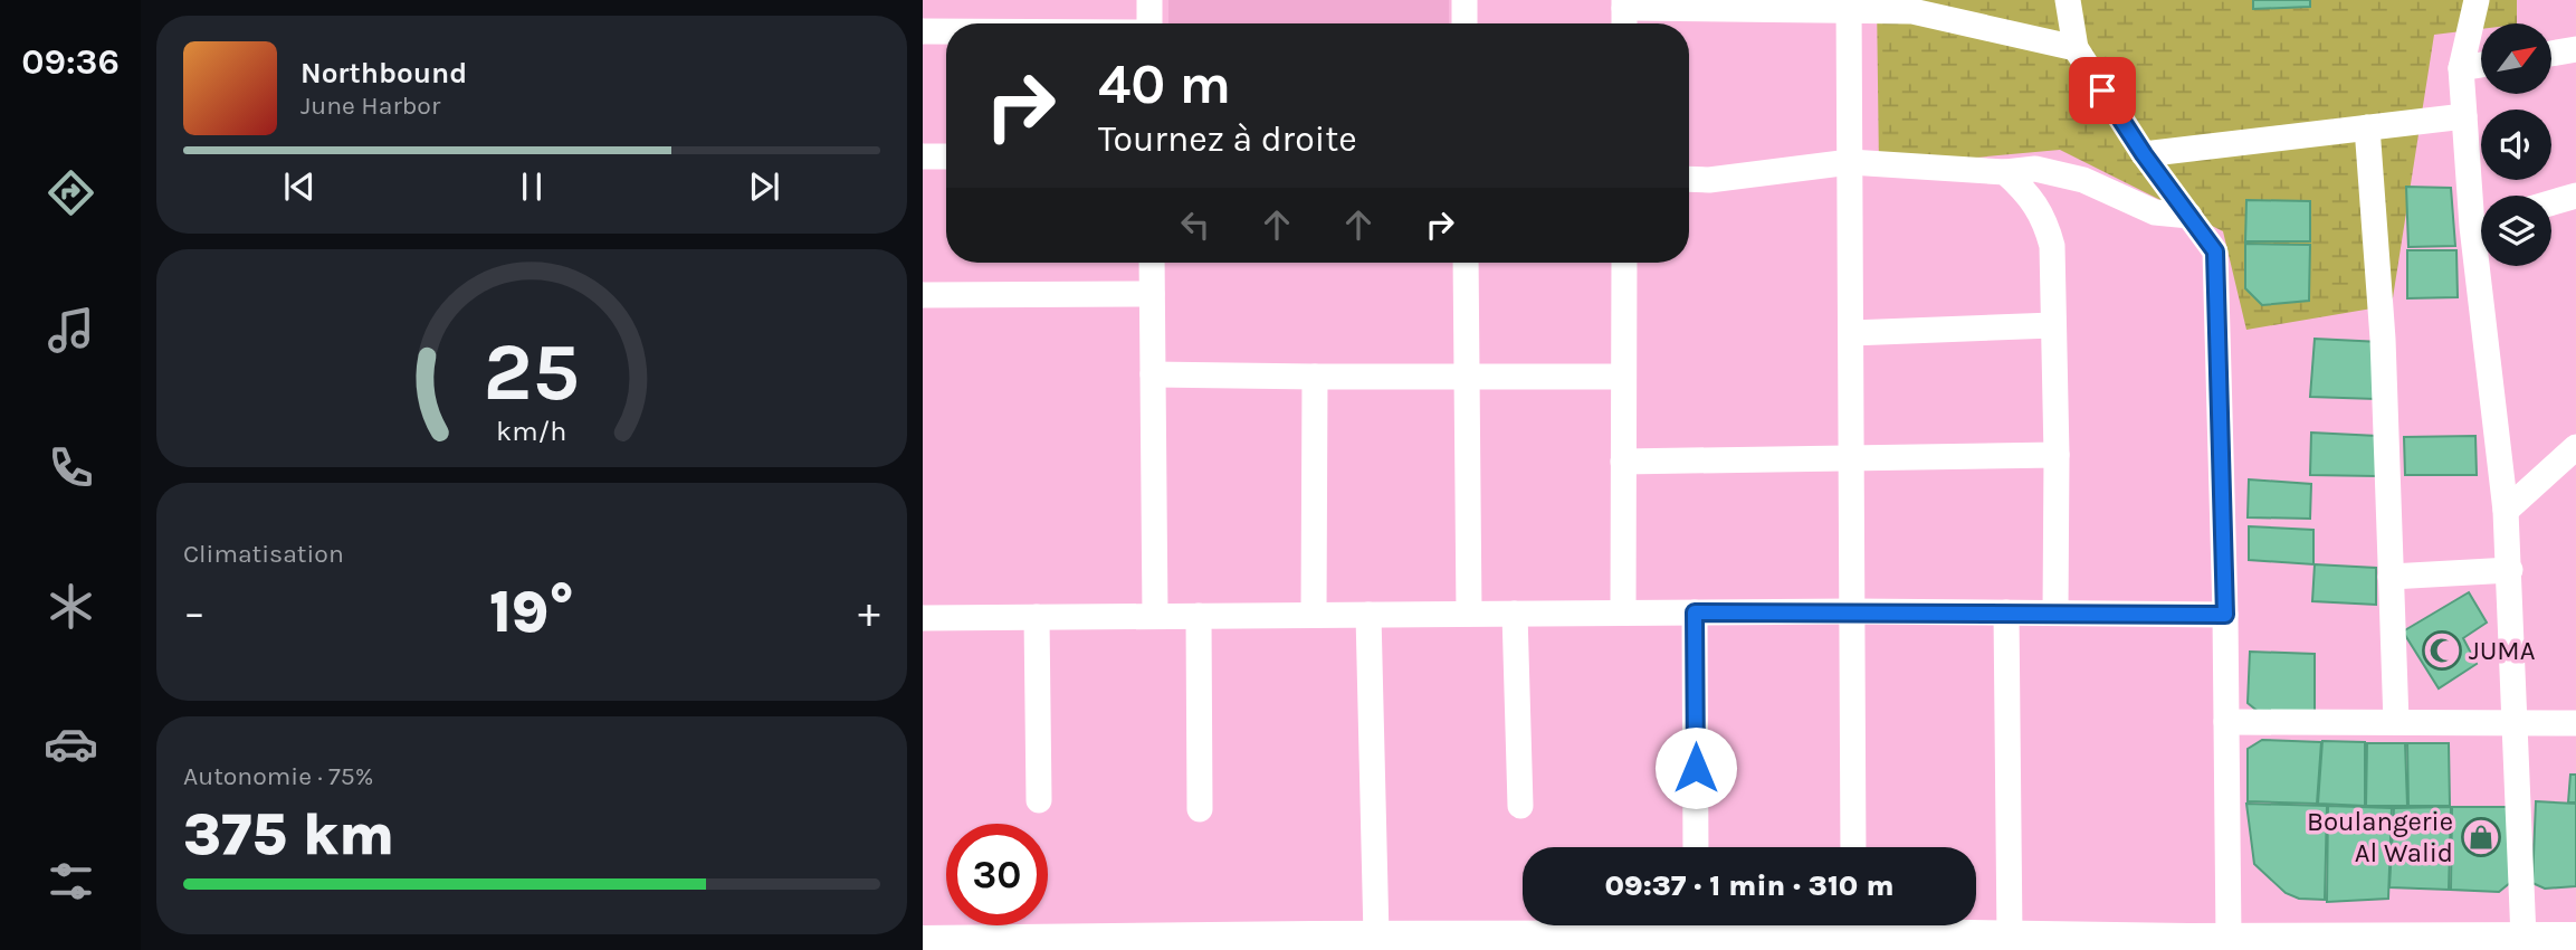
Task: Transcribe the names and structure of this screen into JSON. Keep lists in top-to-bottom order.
{
  "places": {
    "mosque": ["JUMA"],
    "shop": ["Boulangerie Al Walid"]
  },
  "north": "top right",
  "page": {
    "tabs": "09:36",
    "turn": ["40 m", "Tournez à droite"],
    "song": ["Northbound", "June Harbor"],
    "tile": [
      "Climatisation",
      ["Autonomie · 75%", "375 km"]
    ],
    "heat": ["−", "19°", "+"],
    "limit": "30",
    "trip": "09:37 · 1 min · 310 m",
    "gauge": ["25", "km/h"]
  }
}
